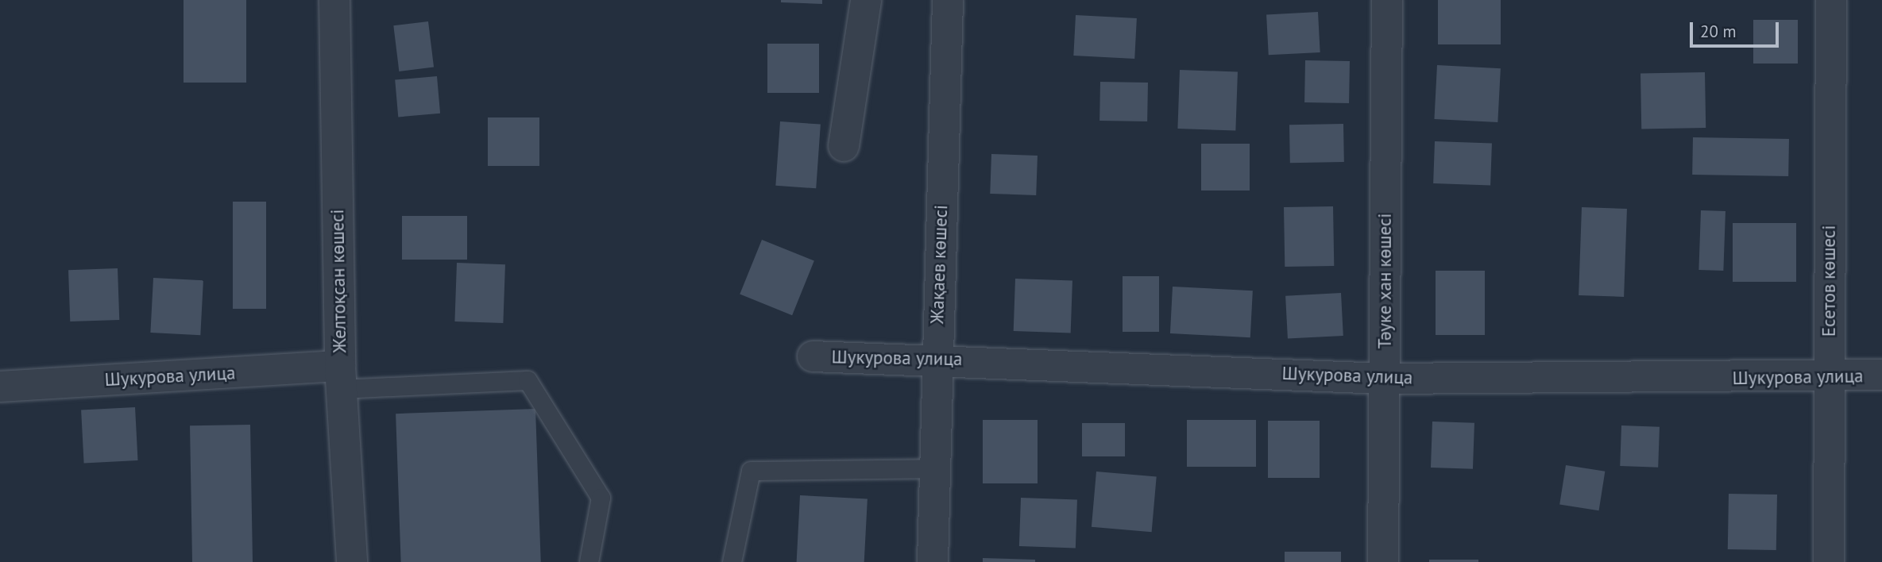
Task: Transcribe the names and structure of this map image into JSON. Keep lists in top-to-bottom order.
{
  "streets": {
    "street": [
      "Жақаев көшесі",
      "Желтоқсан көшесі",
      "Тәуке хан көшесі",
      "Есетов көшесі",
      "Шукурова улица"
    ]
  },
  "crossings": [
    ["Жақаев көшесі", "Шукурова улица"],
    ["Желтоқсан көшесі", "Шукурова улица"],
    ["Тәуке хан көшесі", "Шукурова улица"],
    ["Есетов көшесі", "Шукурова улица"]
  ],
  "scale_bar": "20 m"
}
